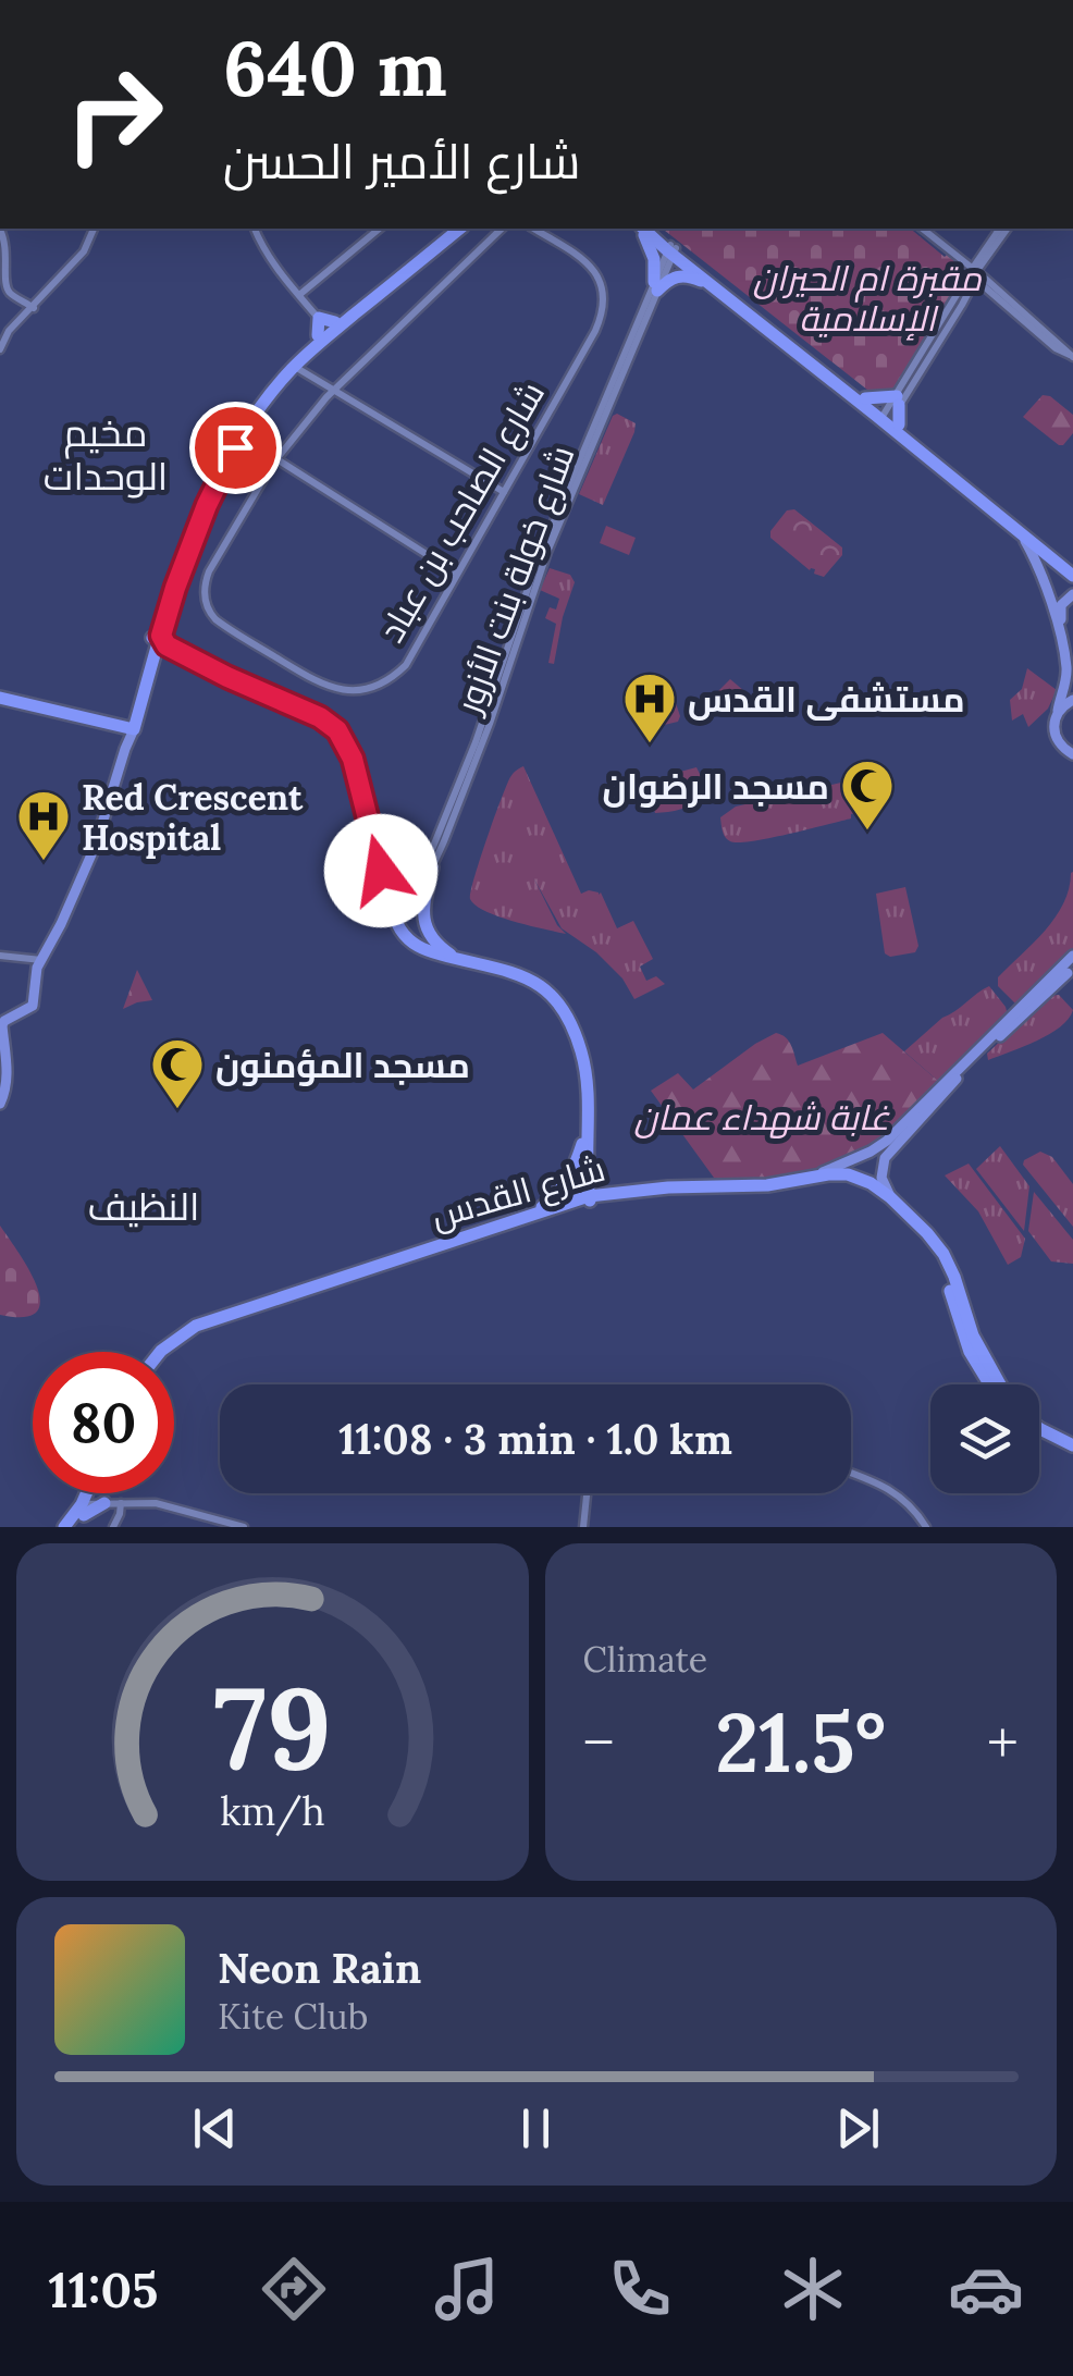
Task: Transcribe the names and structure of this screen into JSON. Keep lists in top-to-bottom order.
{
  "streets": {
    "highway": ["شارع القدس"],
    "street": ["شارع الصاحب بن عباد", "شارع خولة بنت الأزور"]
  },
  "districts": ["مخيم الوحدات", "النظيف"],
  "parks": ["مقبرة ام الحيران الإسلامية", "غابة شهداء عمان"],
  "places": {
    "hospital": ["مستشفى القدس", "Red Crescent Hospital"],
    "mosque": ["مسجد الرضوان", "مسجد المؤمنون"]
  },
  "page": {
    "turn": ["640 m", "شارع الأمير الحسن"],
    "limit": "80",
    "trip": "11:08 · 3 min · 1.0 km",
    "tile": "Climate",
    "heat": ["−", "21.5°", "+"],
    "song": ["Neon Rain", "Kite Club"],
    "tabs": "11:05",
    "gauge": ["79", "km/h"]
  }
}
